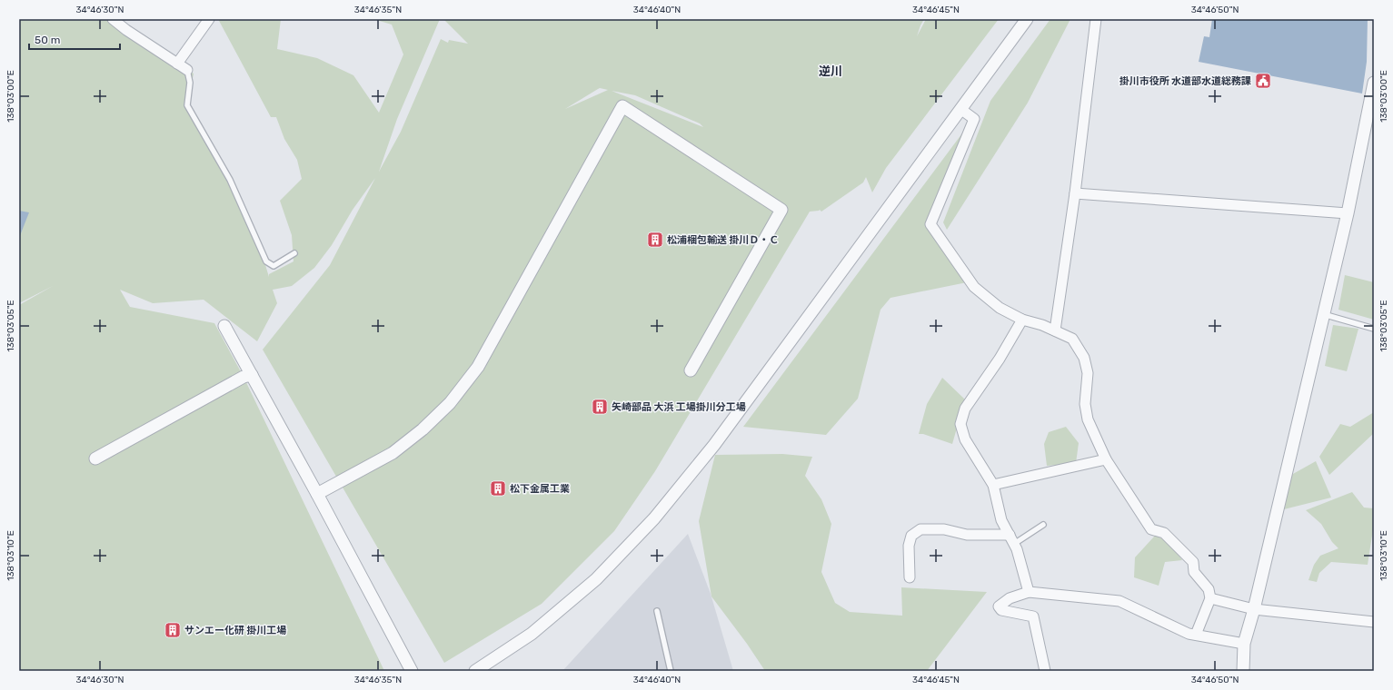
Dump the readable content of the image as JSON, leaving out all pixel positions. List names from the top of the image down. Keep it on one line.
{"districts":["逆川"],"places":{"public building":["掛川市役所 水道部水道総務課"],"building":["松浦梱包輸送 掛川Ｄ・Ｃ","矢崎部品 大浜 工場掛川分工場","松下金属工業","サンエー化研 掛川工場"]},"scale_bar":"50 m","coordinates":["34°46'30\"N","34°46'35\"N","34°46'40\"N","34°46'45\"N","34°46'50\"N","138°03'00\"E","138°03'05\"E","138°03'10\"E"]}
